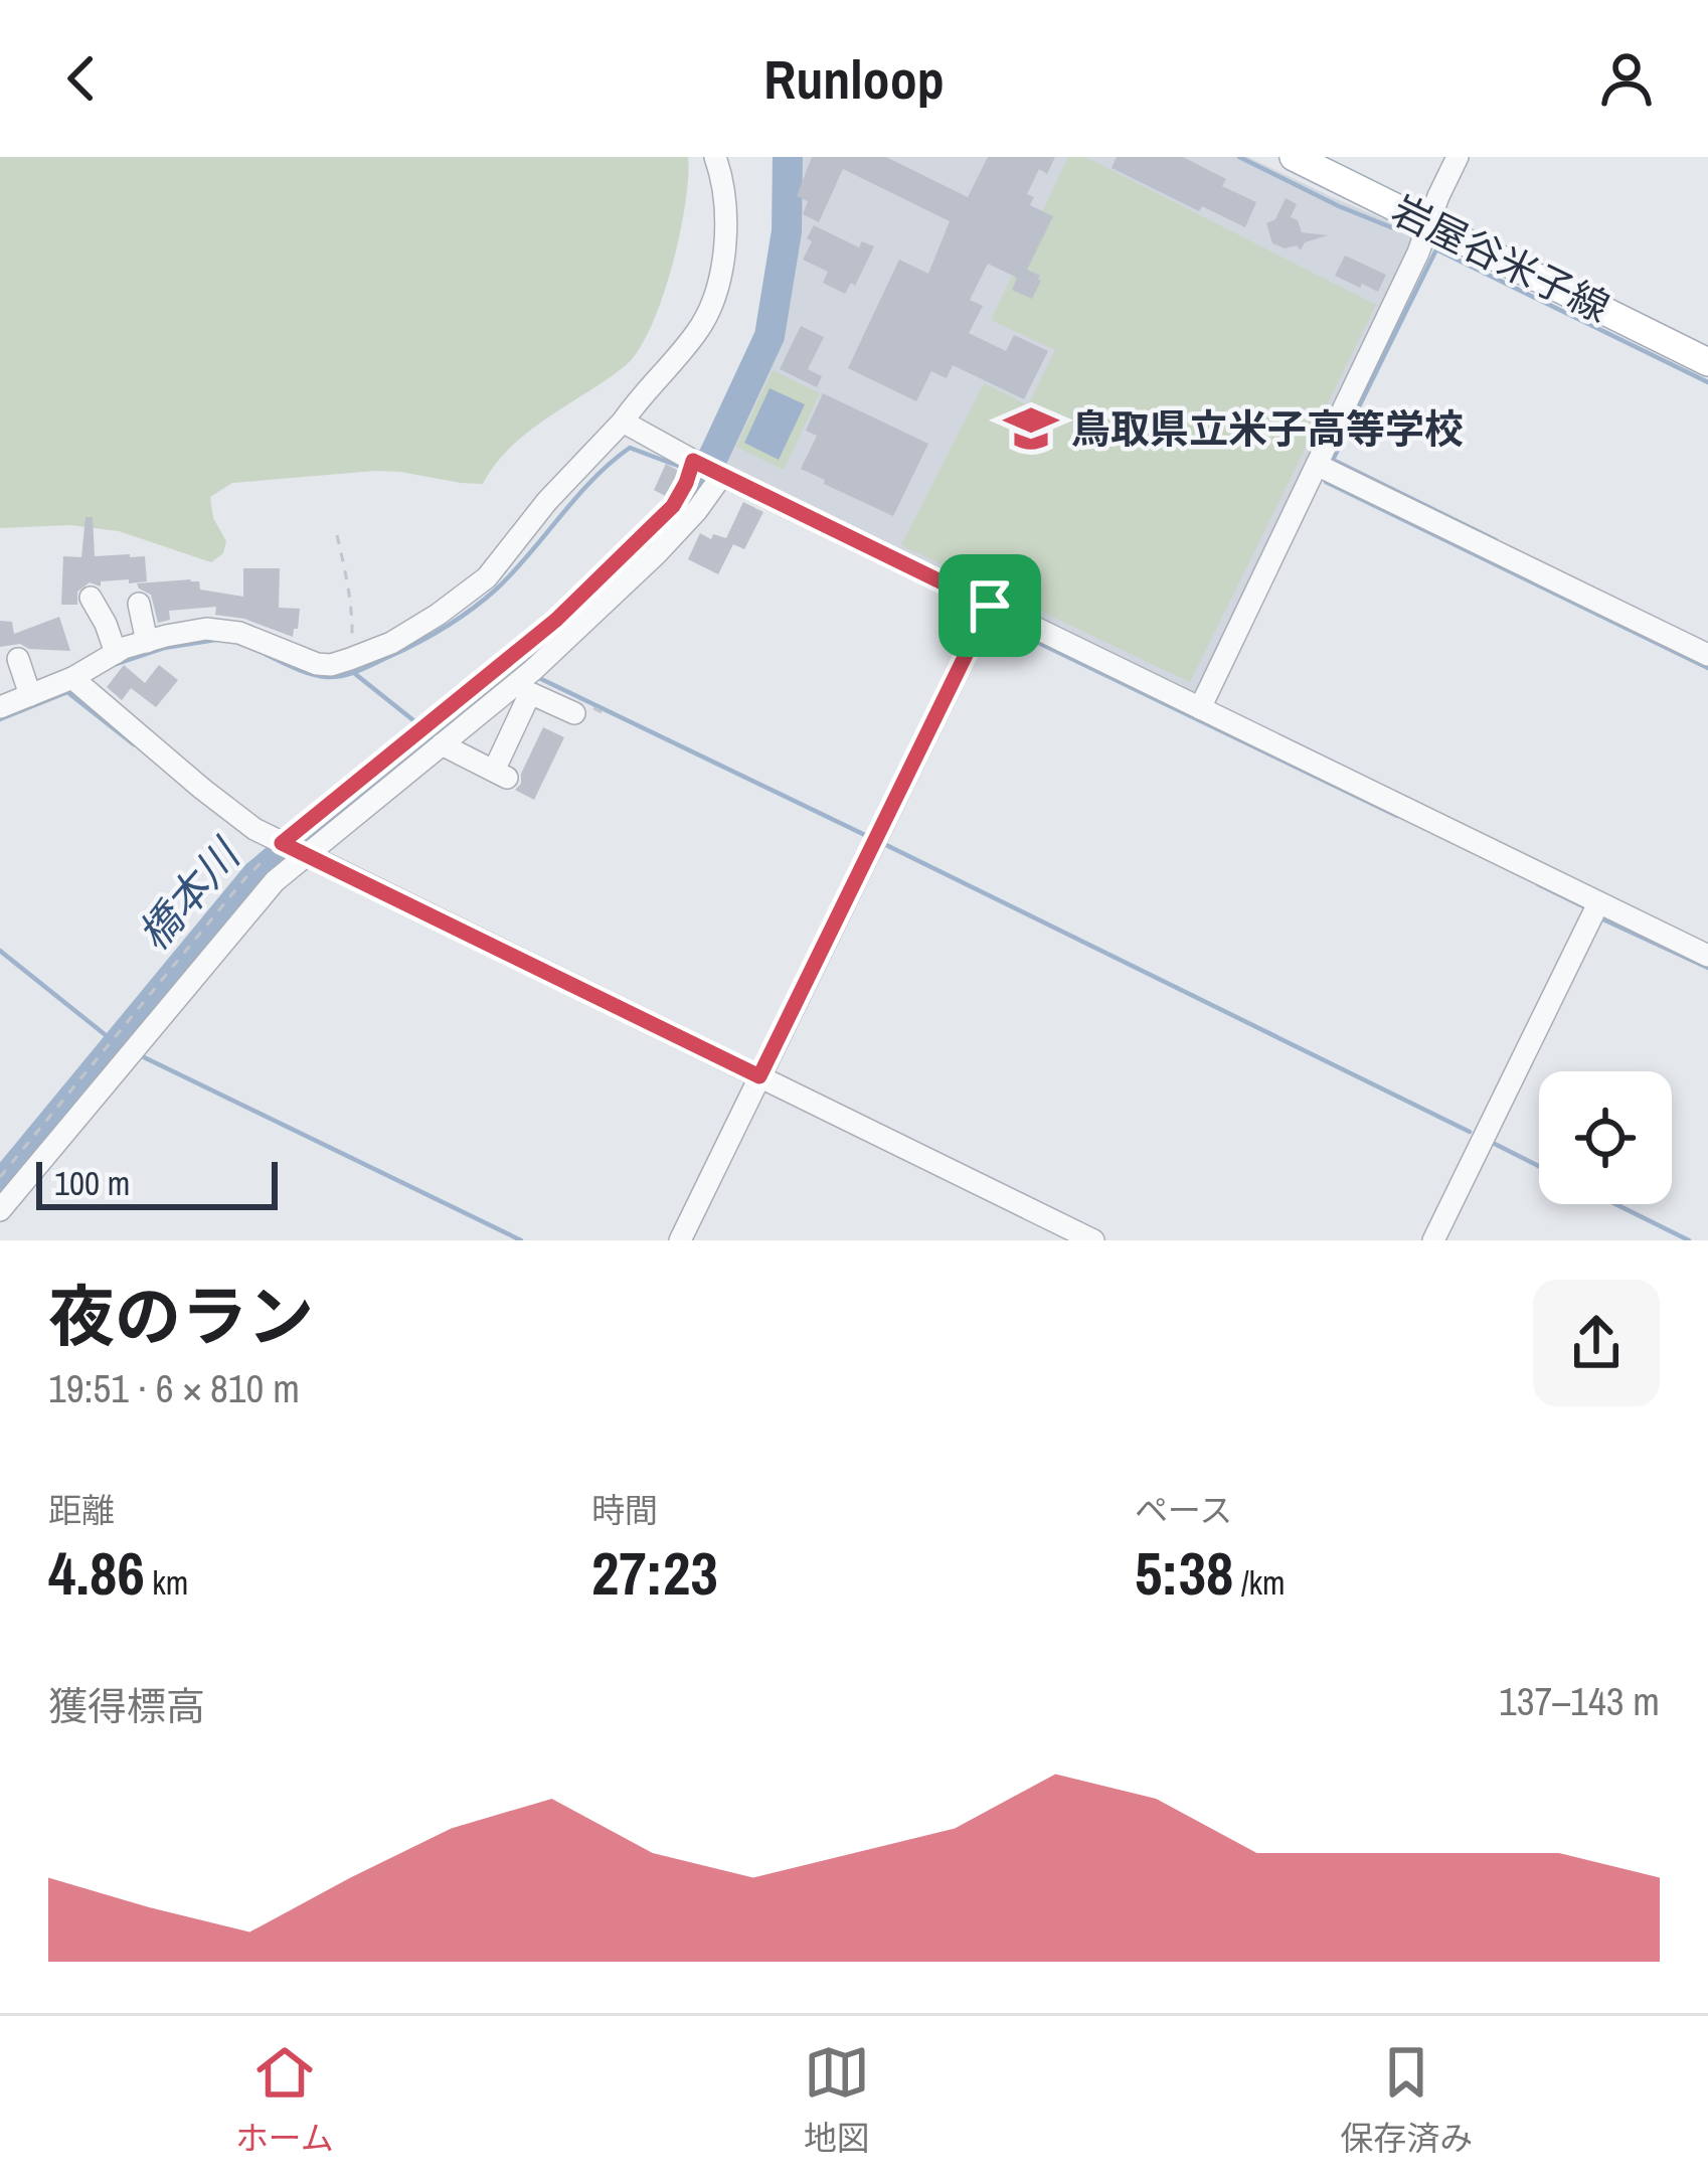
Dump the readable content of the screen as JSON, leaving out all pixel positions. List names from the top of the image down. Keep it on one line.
{"streets":{"main road":["岩屋谷米子線"]},"water":["橋本川"],"places":{"school or university":["鳥取県立米子高等学校"]},"scale_bar":"100 m","page":{"header":"Runloop","scale":"100 m","heading":["夜のラン","19:51 · 6 × 810 m"],"stats":[["距離","4.86 km"],["時間","27:23"],["ペース","5:38 /km"]],"chart":["獲得標高","137–143 m"],"tabs":["ホーム","地図","保存済み"]}}
